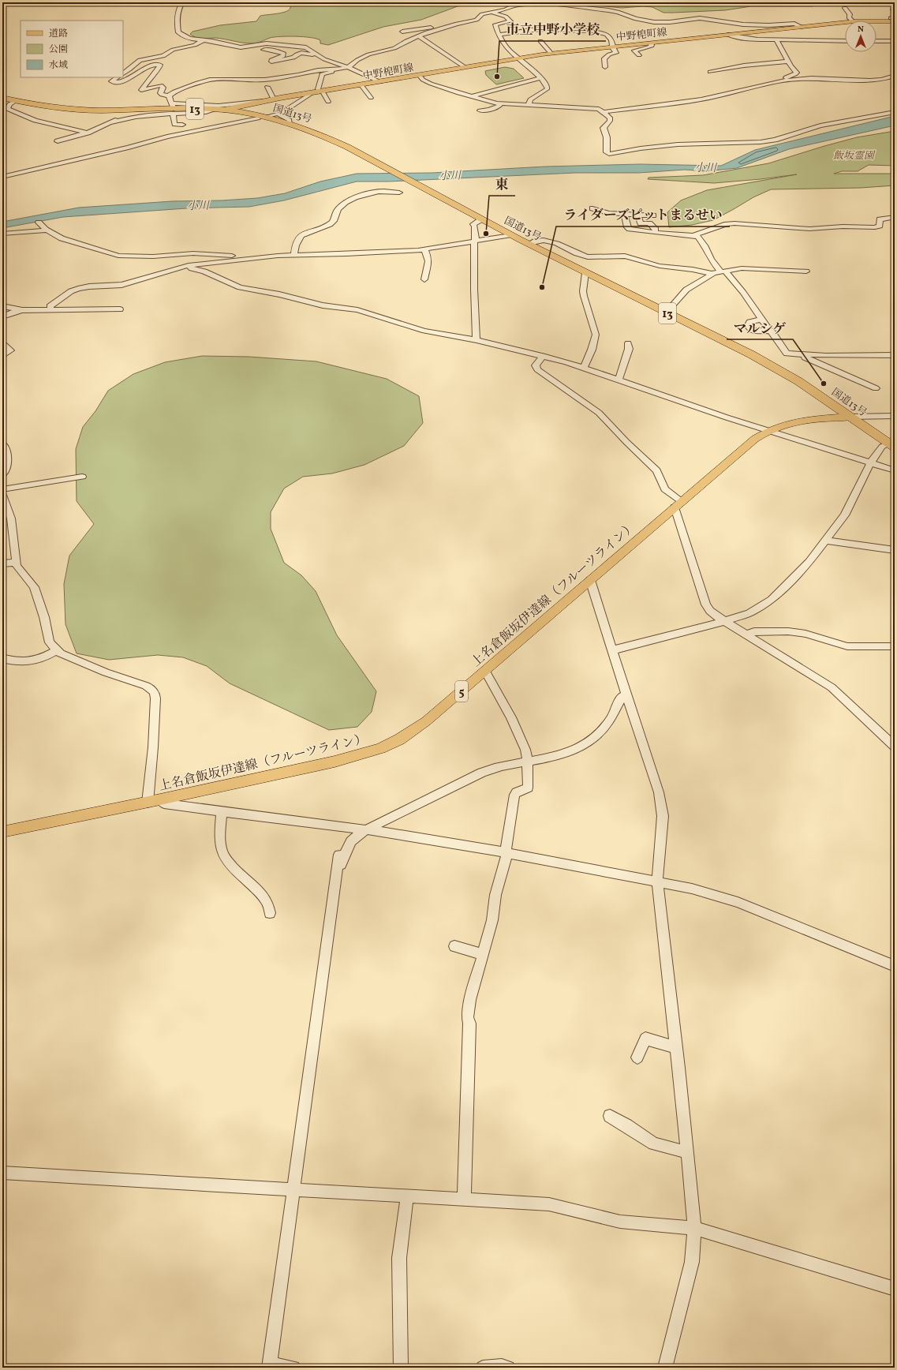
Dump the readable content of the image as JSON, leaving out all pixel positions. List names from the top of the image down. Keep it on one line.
{"streets":{"highway":["13","国道13号"],"main road":["中野梍町線","上名倉飯坂伊達線（フルーツライン）","5"]},"crossings":[["中野梍町線","国道13号"],["国道13号","上名倉飯坂伊達線（フルーツライン）"]],"water":["小川"],"parks":["飯坂霊園"],"places":["市立中野小学校","東","ライダーズピットまるせい","マルシゲ"],"legend":["道路","公園","水域"],"north":"top"}
